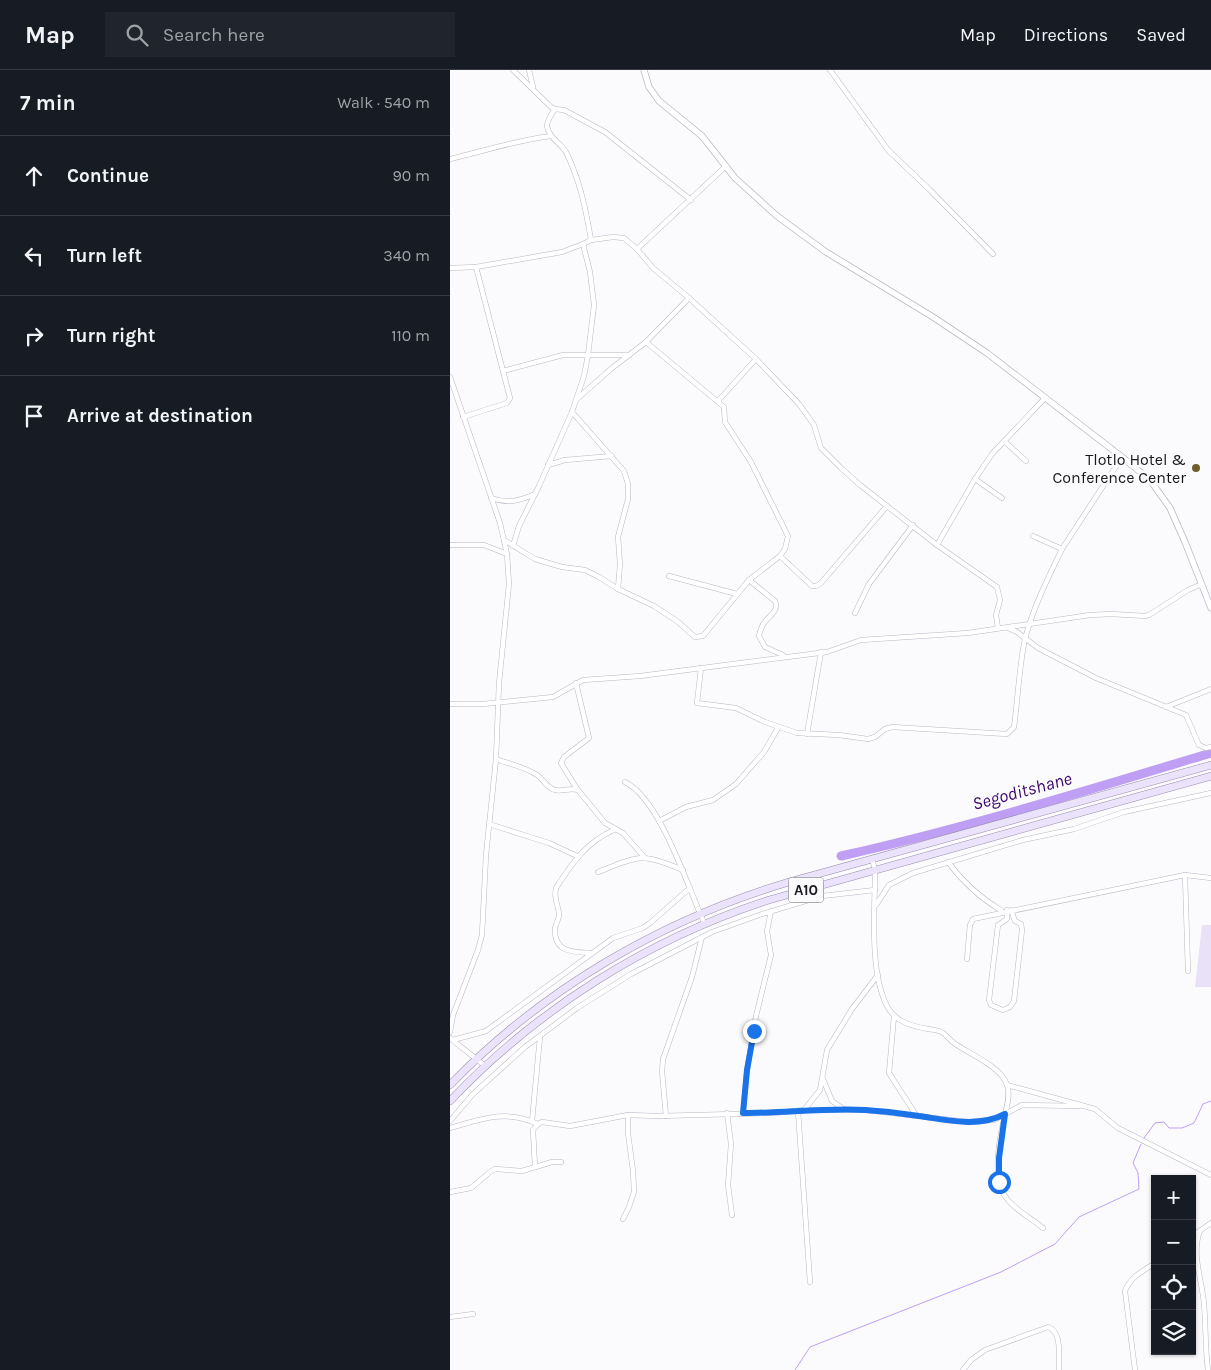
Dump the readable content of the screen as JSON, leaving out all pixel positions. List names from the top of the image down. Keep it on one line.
{"streets":{"main road":["A10"]},"water":["Segoditshane"],"places":["Tlotlo Hotel & Conference Center"],"page":{"header":"Map","search":"Search here","nav":["Map","Directions","Saved"],"heading":["7 min","Walk · 540 m"],"list":[["Continue","90 m"],["Turn left","340 m"],["Turn right","110 m"],"Arrive at destination"],"map_buttons":["+","−"]}}
